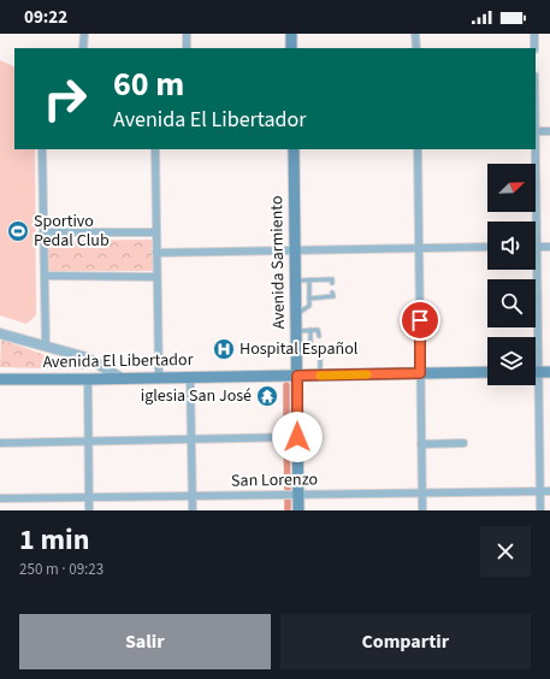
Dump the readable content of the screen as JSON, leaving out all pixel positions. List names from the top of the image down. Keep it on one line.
{"streets":{"main road":["Avenida Sarmiento","Avenida El Libertador"],"street":["San Lorenzo"]},"crossings":[["Avenida Sarmiento","Avenida El Libertador"],["Avenida Sarmiento","San Lorenzo"]],"places":{"sports":["Sportivo Pedal Club"],"hospital":["Hospital Español"],"temple":["iglesia San José"]},"north":"top right","page":{"status":"09:22","turn":["60 m","Avenida El Libertador"],"heading":["1 min","250 m · 09:23"],"buttons":["Salir","Compartir"]}}
